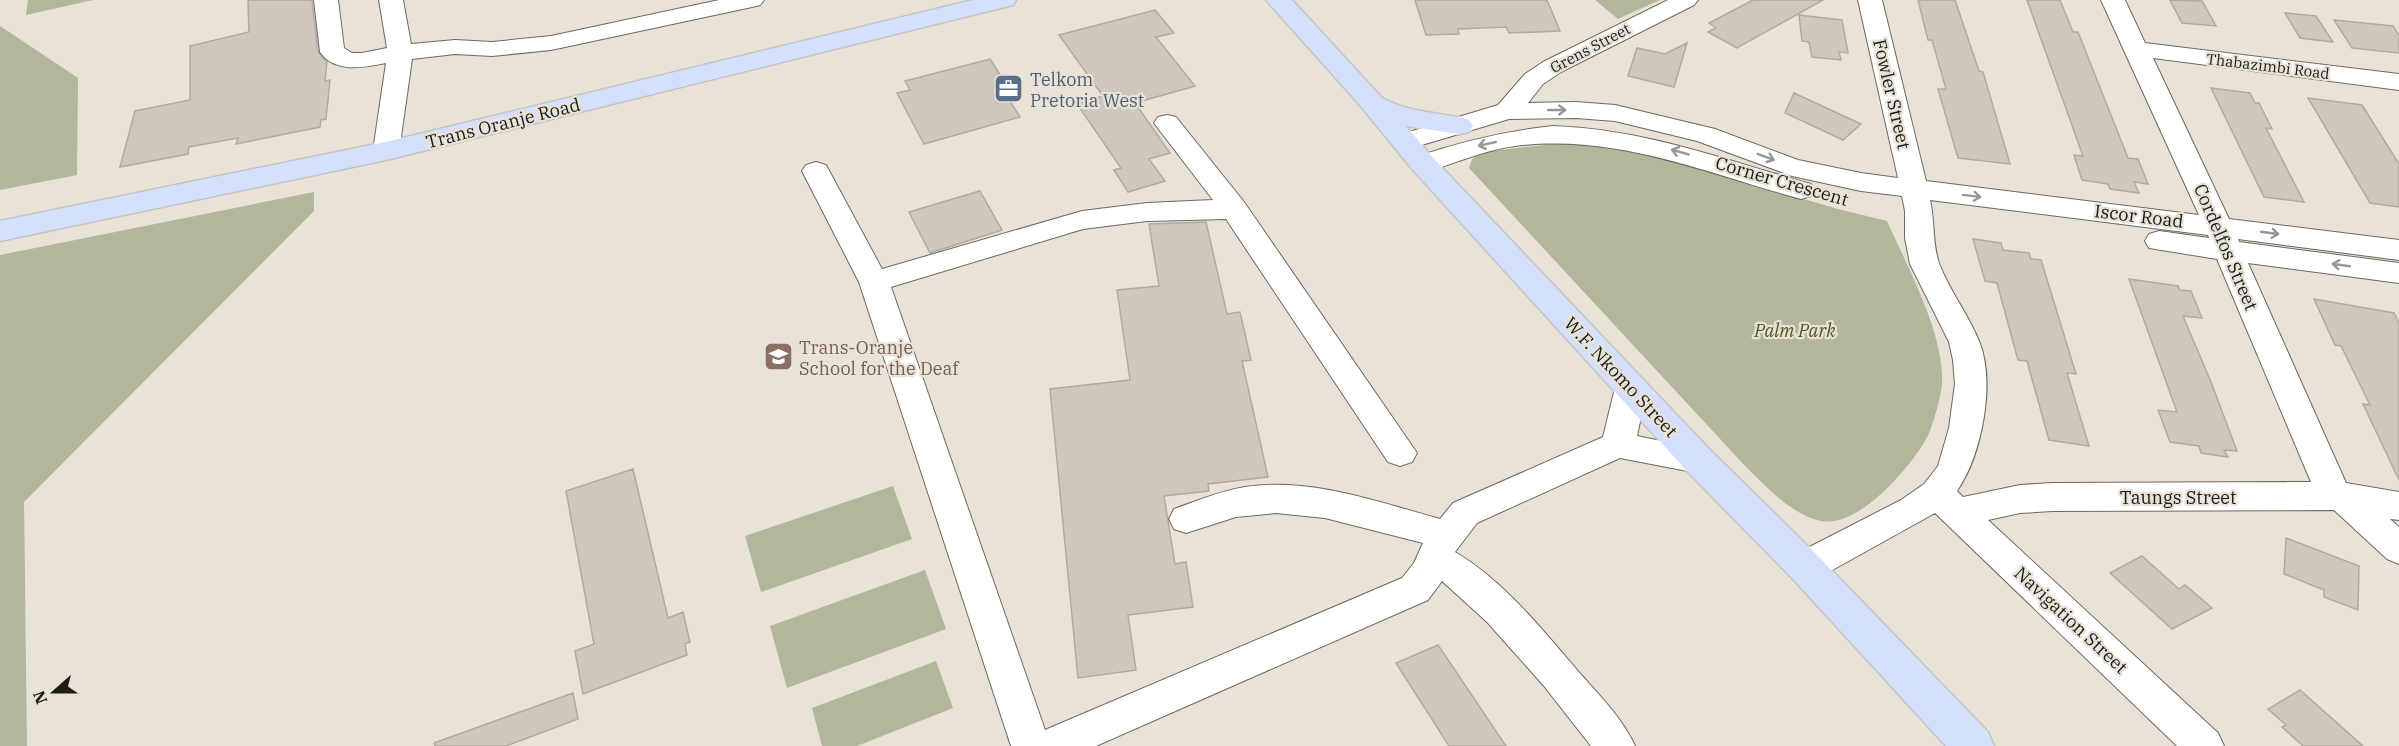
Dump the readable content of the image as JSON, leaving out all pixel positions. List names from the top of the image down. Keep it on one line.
{"streets":{"main road":["Trans Oranje Road","W.F. Nkomo Street"],"street":["Grens Street","Thabazimbi Road","Fowler Street","Corner Crescent","Iscor Road","Cordelfos Street","Taungs Street","Navigation Street"]},"crossings":[["Grens Street","Corner Crescent"],["Thabazimbi Road","Cordelfos Street"],["Fowler Street","Corner Crescent"],["Fowler Street","Iscor Road"],["Corner Crescent","Iscor Road"],["Corner Crescent","W.F. Nkomo Street"],["Iscor Road","Cordelfos Street"],["Cordelfos Street","Taungs Street"],["W.F. Nkomo Street","Taungs Street"],["Taungs Street","Navigation Street"]],"parks":["Palm Park"],"places":{"office":["Telkom Pretoria West"],"school or university":["Trans-Oranje School for the Deaf"]},"north":"left"}
